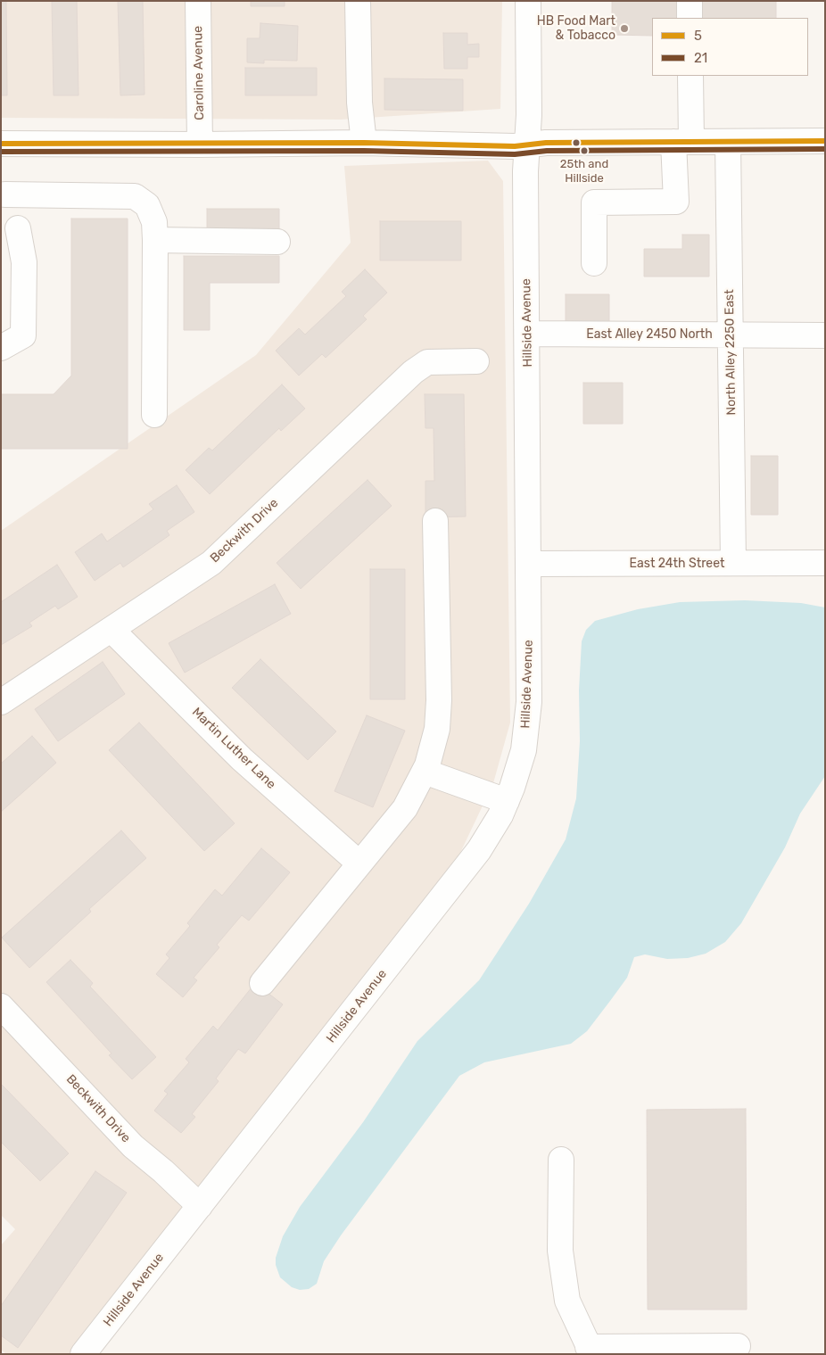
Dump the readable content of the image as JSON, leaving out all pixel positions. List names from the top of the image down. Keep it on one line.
{"streets":{"street":["Caroline Avenue","Hillside Avenue","East Alley 2450 North","North Alley 2250 East","Beckwith Drive","East 24th Street","Martin Luther Lane"]},"crossings":[["Hillside Avenue","East Alley 2450 North"],["Hillside Avenue","Beckwith Drive"],["Hillside Avenue","East 24th Street"],["East Alley 2450 North","North Alley 2250 East"],["North Alley 2250 East","East 24th Street"],["Beckwith Drive","Martin Luther Lane"]],"places":["HB Food Mart & Tobacco","25th and Hillside"],"lines":["transit line 5","transit line 21"],"legend":["5","21"]}
